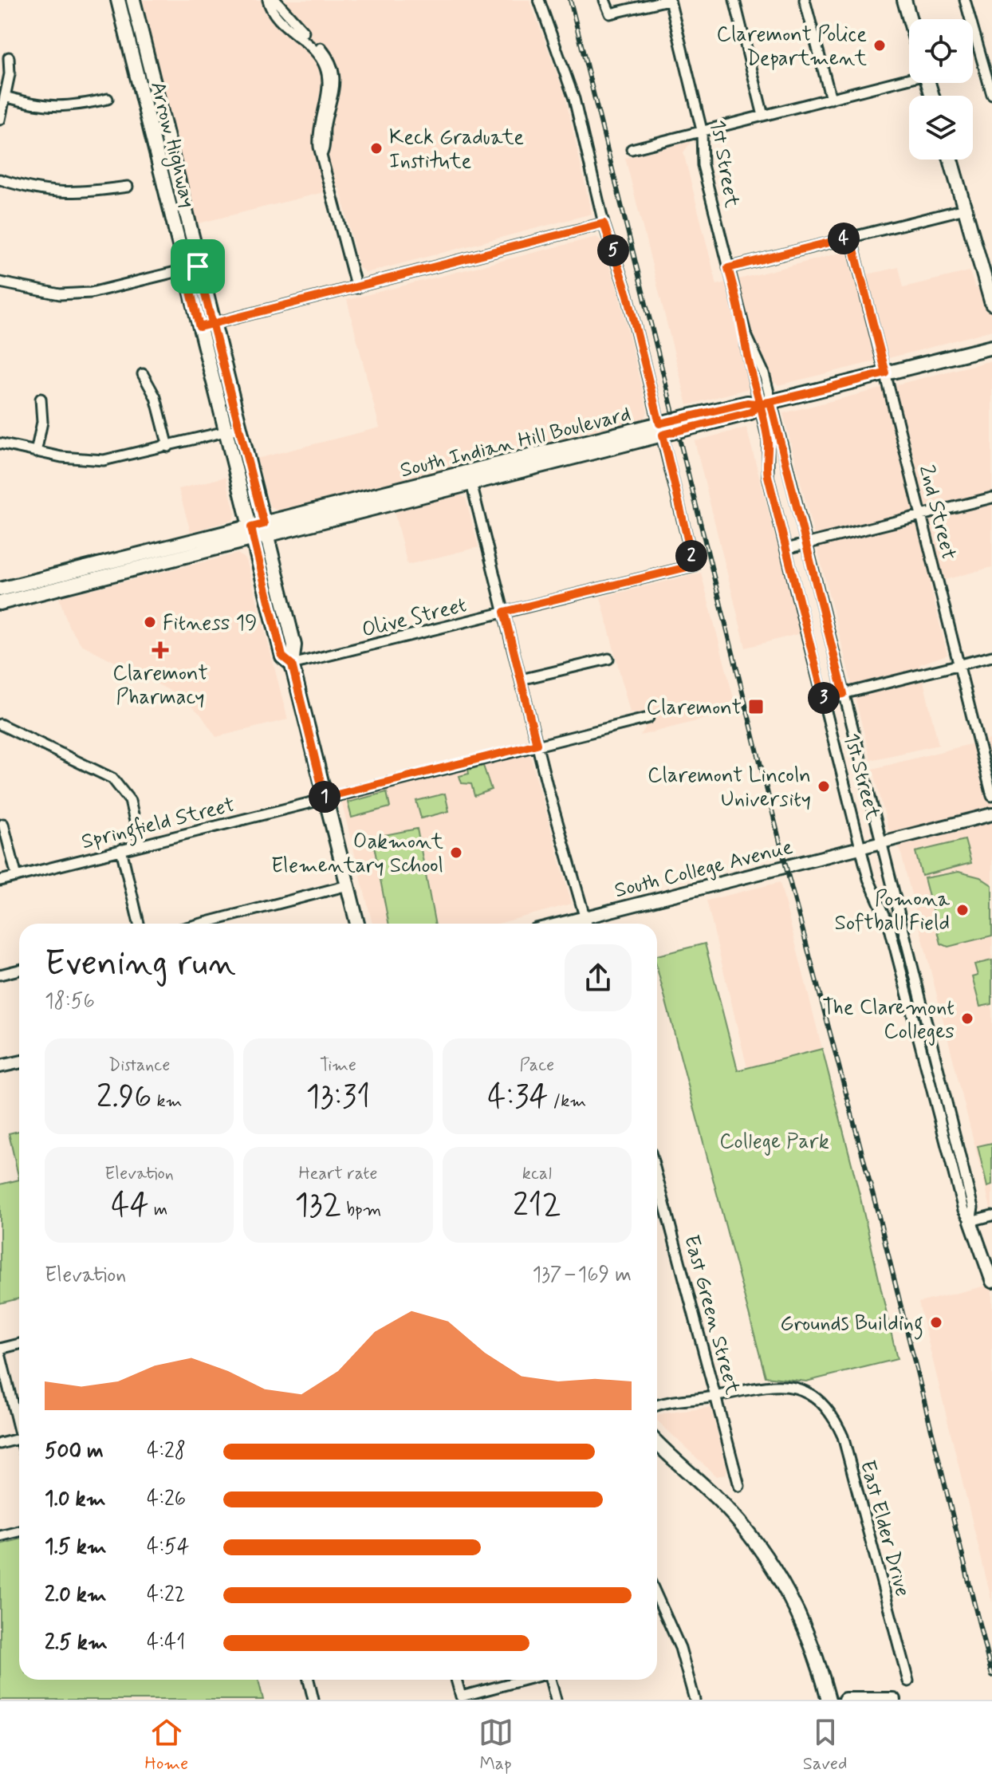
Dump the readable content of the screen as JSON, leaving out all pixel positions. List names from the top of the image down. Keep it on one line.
{"streets":{"main road":["Arrow Highway","South Indian Hill Boulevard"],"street":["1st Street","2nd Street","Olive Street","Springfield Street","South College Avenue","East Green Street","East Elder Drive"]},"crossings":[["Arrow Highway","South Indian Hill Boulevard"],["Arrow Highway","Olive Street"],["Arrow Highway","Springfield Street"],["1st Street","South Indian Hill Boulevard"],["1st Street","South College Avenue"],["South Indian Hill Boulevard","2nd Street"],["South Indian Hill Boulevard","Olive Street"],["East Green Street","East Elder Drive"]],"parks":["College Park"],"places":{"other":["Claremont Police Department","Keck Graduate Institute","Fitness 19","Claremont Lincoln University","Oakmont Elementary School","Pomona Softball Field","The Claremont Colleges","Grounds Building"],"health":["Claremont Pharmacy"],"transit":["Claremont"]},"page":{"pins":["4","5","2","3","1"],"heading":["Evening run","18:56"],"stats":[["Distance","2.96 km"],["Time","13:31"],["Pace","4:34 /km"],["Elevation","44 m"],["Heart rate","132 bpm"],["kcal","212"]],"chart":["Elevation","137–169 m"],"list":[{"name":"500 m","note":"4:28"},{"name":"1.0 km","note":"4:26"},{"name":"1.5 km","note":"4:54"},{"name":"2.0 km","note":"4:22"},{"name":"2.5 km","note":"4:41"}],"tabs":["Home","Map","Saved"]}}
